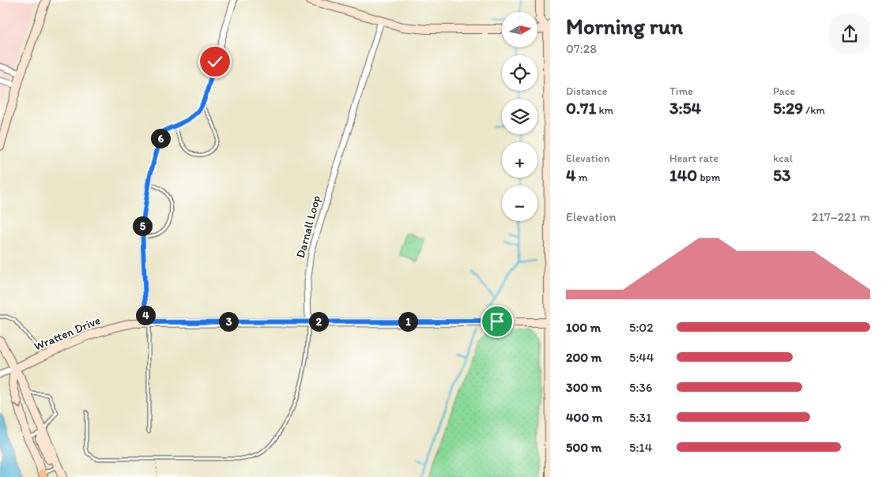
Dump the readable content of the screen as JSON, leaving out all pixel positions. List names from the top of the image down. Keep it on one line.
{"streets":{"street":["Darnall Loop","Wratten Drive"]},"crossings":[["Darnall Loop","Wratten Drive"]],"north":"right","page":{"heading":["Morning run","07:28"],"map_buttons":["+","−"],"stats":[["Distance","0.71 km"],["Time","3:54"],["Pace","5:29 /km"],["Elevation","4 m"],["Heart rate","140 bpm"],["kcal","53"]],"pins":["6","5","4","1","2","3"],"chart":["Elevation","217–221 m"],"list":[{"name":"100 m","note":"5:02"},{"name":"200 m","note":"5:44"},{"name":"300 m","note":"5:36"},{"name":"400 m","note":"5:31"},{"name":"500 m","note":"5:14"}]}}
